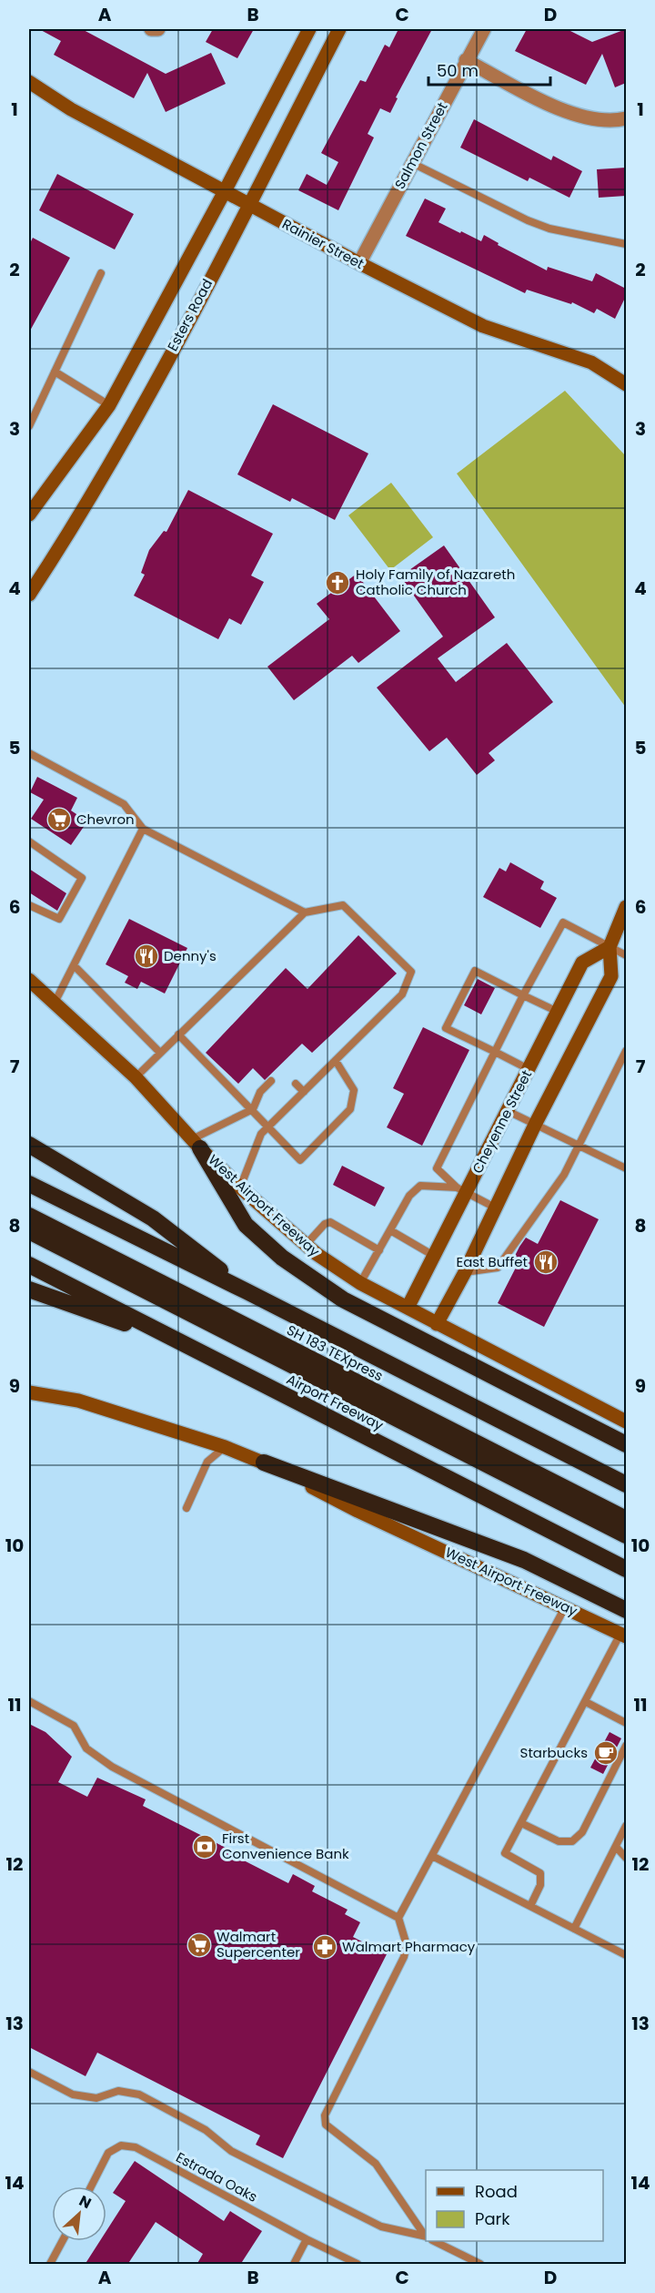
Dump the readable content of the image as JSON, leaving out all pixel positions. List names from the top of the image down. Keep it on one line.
{"streets":{"highway":["SH 183 TEXpress","Airport Freeway"],"main road":["Rainier Street","Esters Road","Cheyenne Street","West Airport Freeway"],"street":["Salmon Street"],"lane":["Estrada Oaks"]},"crossings":[["Salmon Street","Rainier Street"],["Rainier Street","Esters Road"],["Cheyenne Street","West Airport Freeway"]],"places":{"church":["Holy Family of Nazareth Catholic Church"],"supermarket":["Chevron","Walmart Supercenter"],"restaurant":["Denny's","East Buffet"],"cafe":["Starbucks"],"bank":["First Convenience Bank"],"pharmacy":["Walmart Pharmacy"]},"legend":["Road","Park"],"scale_bar":"50 m","north":"top right","grid":{"columns":["A","B","C","D"],"rows":["1","2","3","4","5","6","7","8","9","10","11","12","13","14"]}}
